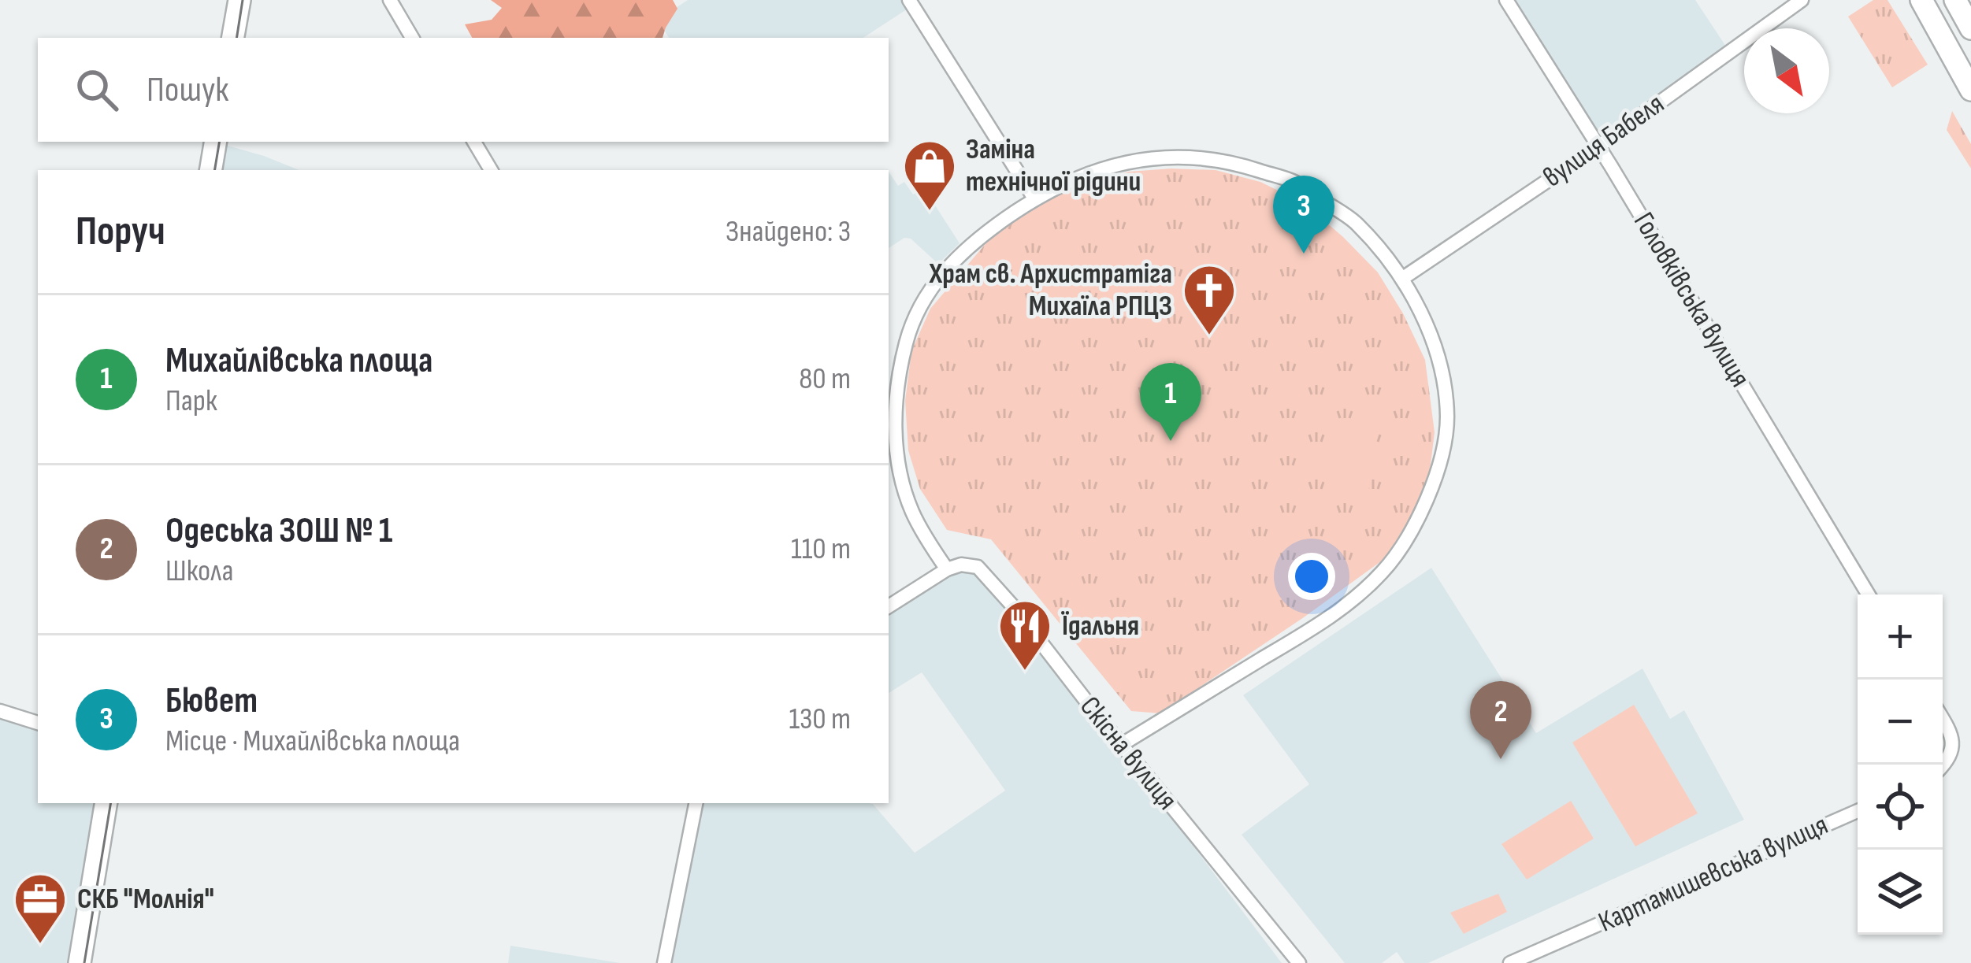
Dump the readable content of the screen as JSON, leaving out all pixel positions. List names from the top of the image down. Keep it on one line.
{"streets":{"street":["вулиця Бабеля","Головківська вулиця","Cкісна вулиця","Картамишевська вулиця"]},"crossings":[["вулиця Бабеля","Головківська вулиця"]],"places":{"shop":["Заміна технічної рідини"],"church":["Храм св. Архистратіга Михаїла РПЦЗ"],"restaurant":["Їдальня"],"office":["СКБ \"Молнія\""]},"north":"bottom right","page":{"search":"Пошук","heading":["Поруч","Знайдено: 3"],"pins":["3","1","2"],"list":[{"mark":"1","name":"Михайлівська площа","note":"Парк","value":"80 m"},{"mark":"2","name":"Одеська ЗОШ № 1","note":"Школа","value":"110 m"},{"mark":"3","name":"Бювет","note":"Місце · Михайлівська площа","value":"130 m"}],"map_buttons":["+","−"]}}
